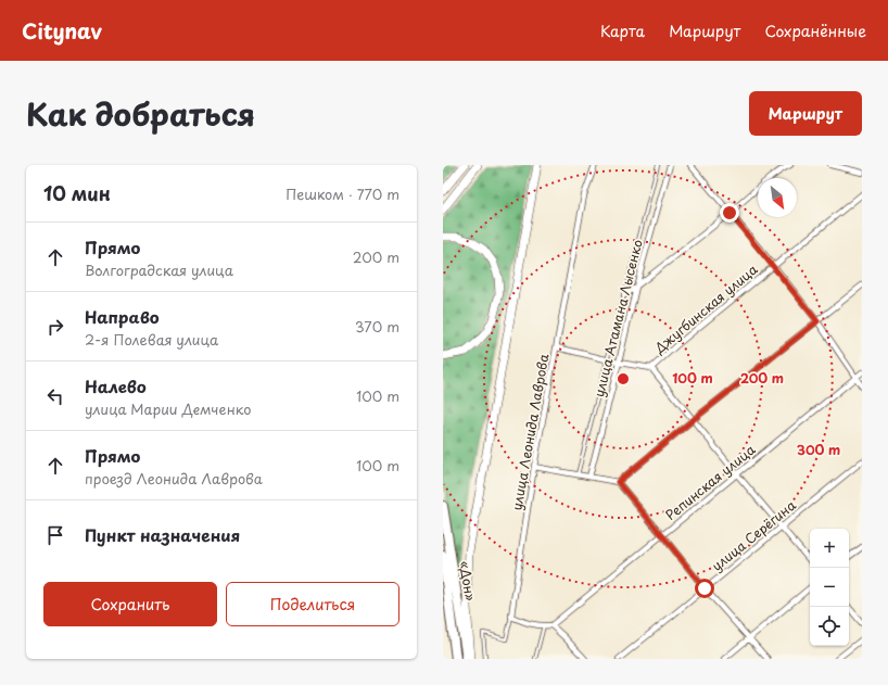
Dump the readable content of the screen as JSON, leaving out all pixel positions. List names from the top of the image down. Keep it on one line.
{"streets":{"highway":["«Дон»"],"street":["Джугбинская улица","улица Атамана Лысенко","улица Леонида Лаврова","Репинская улица","улица Серёгина"]},"north":"bottom right","page":{"header":"Citynav","nav":["Карта","Маршрут","Сохранённые"],"title":"Как добраться","buttons":["Маршрут",["Сохранить","Поделиться"]],"heading":["10 мин","Пешком · 770 m"],"list":[["Прямо","Волгоградская улица","200 m"],["Направо","2-я Полевая улица","370 m"],["Налево","улица Марии Демченко","100 m"],["Прямо","проезд Леонида Лаврова","100 m"],"Пункт назначения"],"map_buttons":["+","−"]},"rings":["100 m","200 m","300 m"]}
